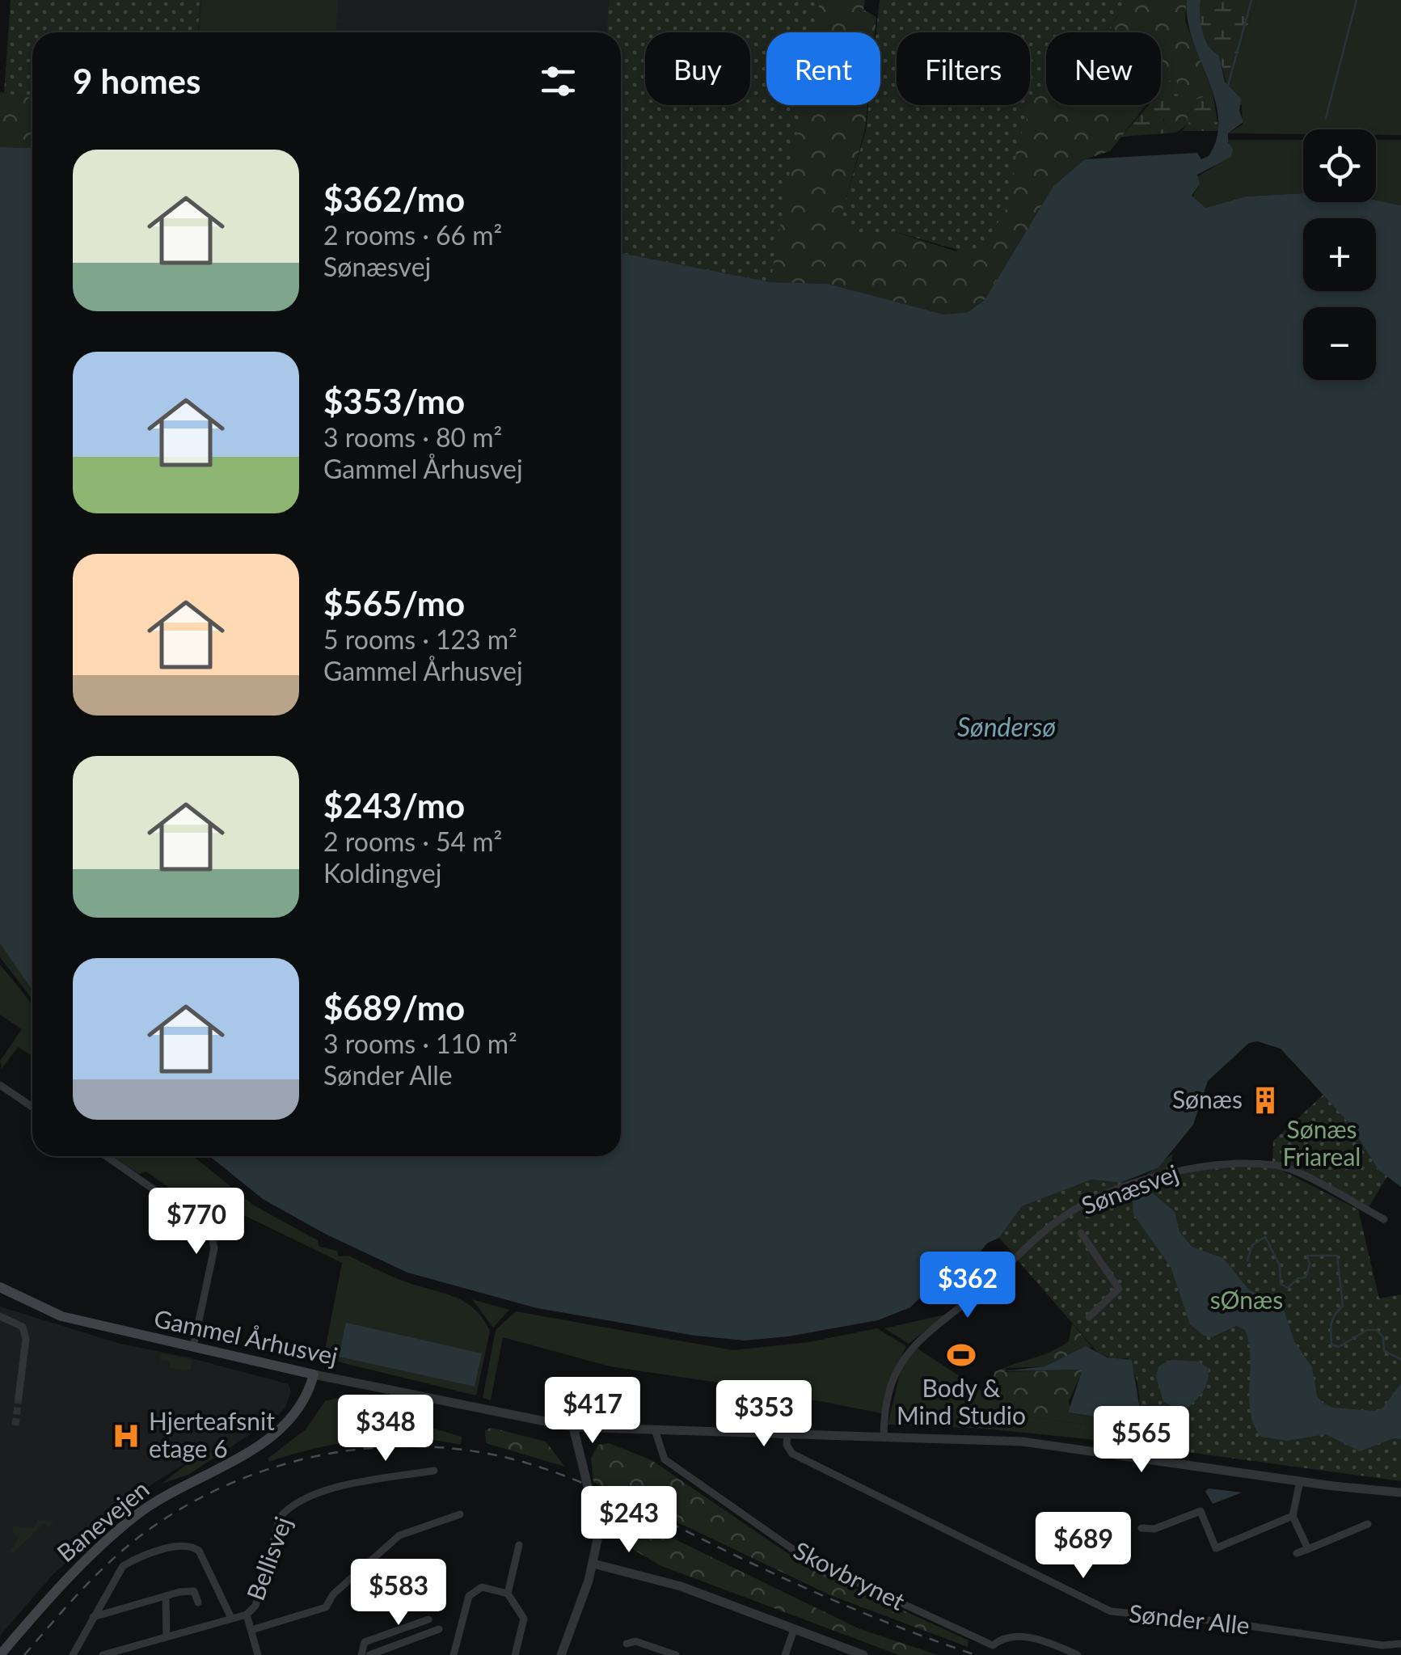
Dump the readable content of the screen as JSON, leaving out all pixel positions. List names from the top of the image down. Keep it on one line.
{"streets":{"main road":["Gammel Århusvej","Banevejen"],"street":["Sønæsvej","Bellisvej","Skovbrynet","Sønder Alle"]},"crossings":[["Sønæsvej","Gammel Århusvej"],["Gammel Århusvej","Banevejen"],["Gammel Århusvej","Skovbrynet"],["Gammel Århusvej","Sønder Alle"]],"water":["Søndersø"],"parks":["Sønæs Friareal","sØnæs"],"places":{"building":["Sønæs"],"sports":["Body & Mind Studio"],"hospital":["Hjerteafsnit etage 6"]},"page":{"chip":["Buy","Rent","Filters","New"],"heading":"9 homes","map_buttons":["+","−"],"list":[{"name":"$362/mo","note":"2 rooms · 66 m² · Sønæsvej"},{"name":"$353/mo","note":"3 rooms · 80 m² · Gammel Århusvej"},{"name":"$565/mo","note":"5 rooms · 123 m² · Gammel Århusvej"},{"name":"$243/mo","note":"2 rooms · 54 m² · Koldingvej"},{"name":"$689/mo","note":"3 rooms · 110 m² · Sønder Alle"}],"price":["$770","$362","$417","$353","$348","$565","$243","$689","$583"]}}
